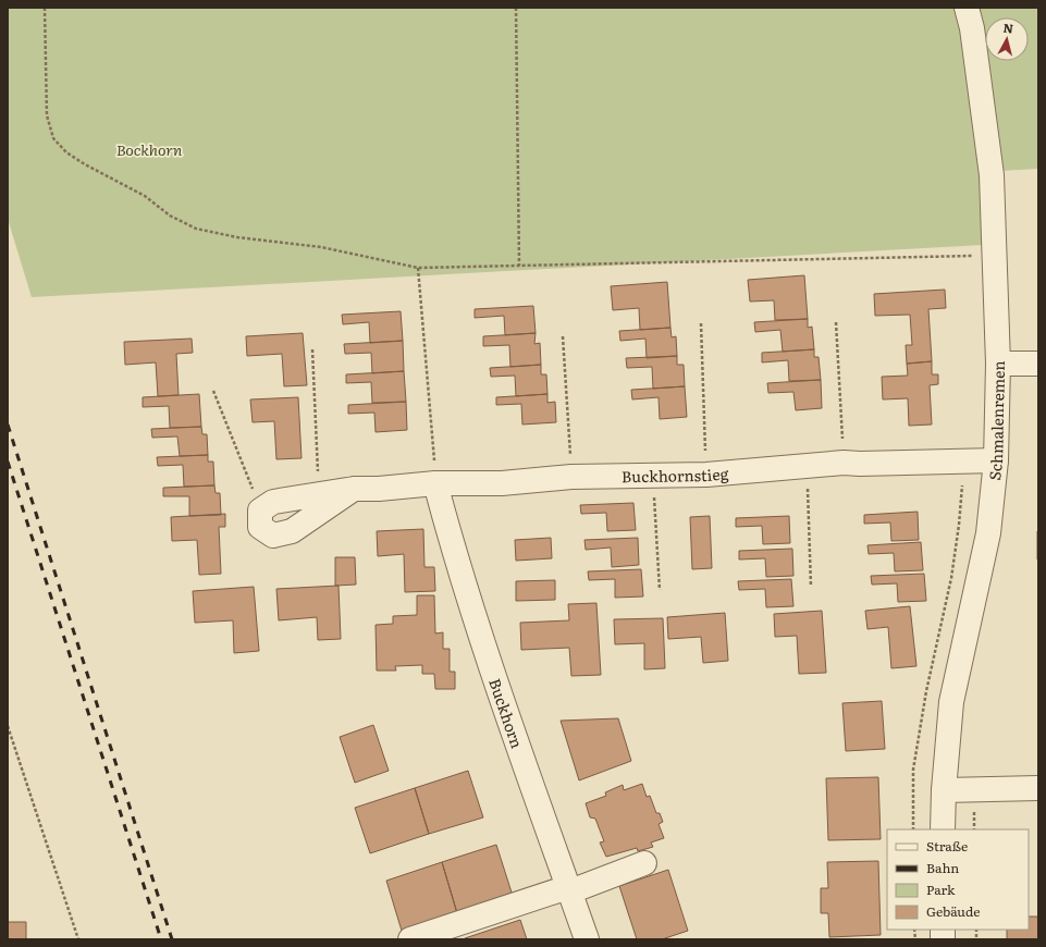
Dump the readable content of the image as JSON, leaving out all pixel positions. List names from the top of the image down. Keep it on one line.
{"streets":{"street":["Schmalenremen","Buckhornstieg","Buckhorn"]},"crossings":[["Schmalenremen","Buckhornstieg"],["Buckhornstieg","Buckhorn"]],"parks":["Bockhorn"],"legend":["Straße","Bahn","Park","Gebäude"],"north":"top"}
